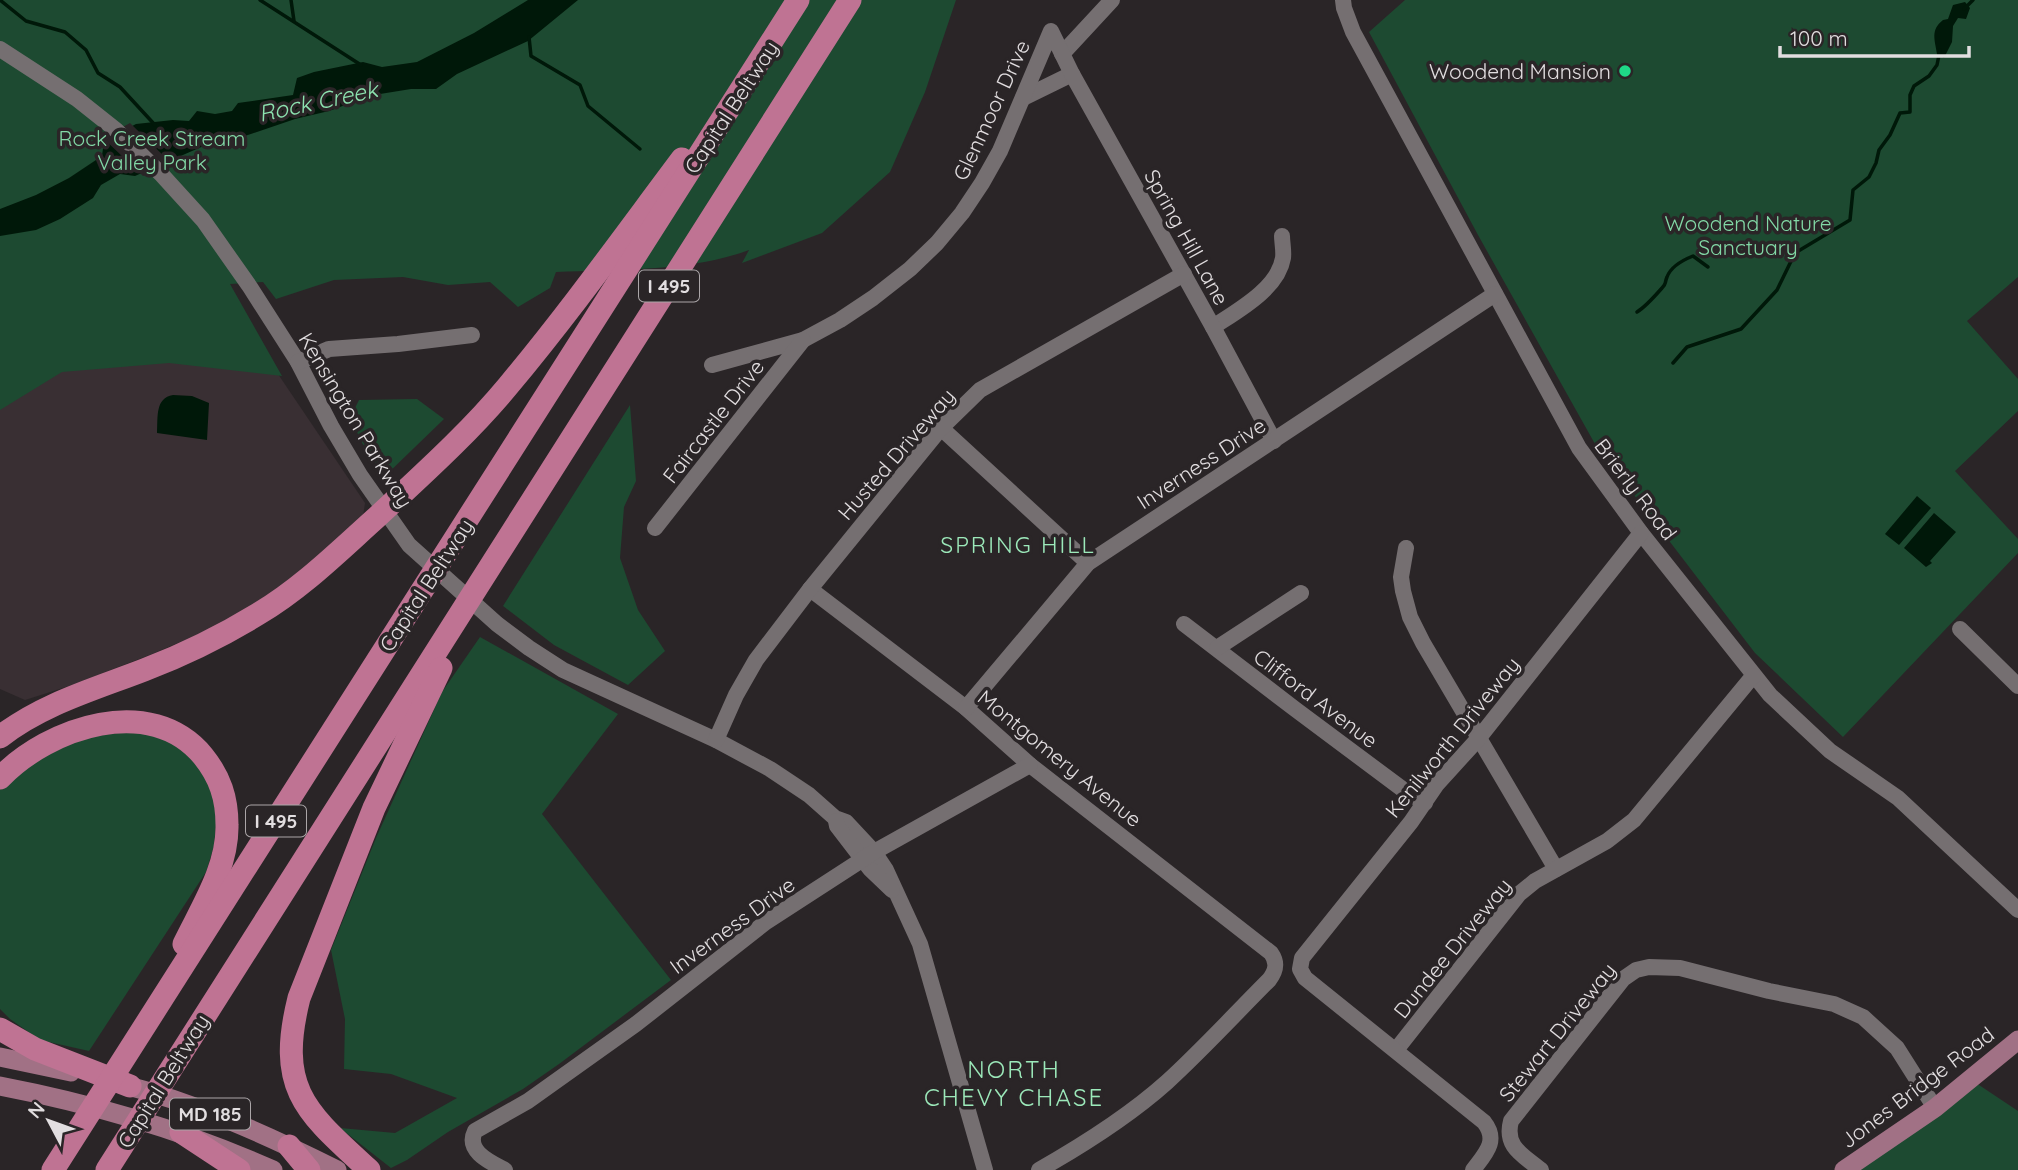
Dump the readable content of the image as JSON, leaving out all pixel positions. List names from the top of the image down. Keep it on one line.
{"streets":{"highway":["Capital Beltway","I 495"],"main road":["Jones Bridge Road","MD 185"],"street":["Glenmoor Drive","Spring Hill Lane","Kensington Parkway","Faircastle Drive","Husted Driveway","Inverness Drive","Brierly Road","Clifford Avenue","Kenilworth Driveway","Montgomery Avenue","Dundee Driveway","Stewart Driveway"]},"crossings":[["Glenmoor Drive","Spring Hill Lane"],["Glenmoor Drive","Faircastle Drive"],["Spring Hill Lane","Husted Driveway"],["Spring Hill Lane","Inverness Drive"],["Kensington Parkway","Husted Driveway"],["Kensington Parkway","Inverness Drive"],["Husted Driveway","Montgomery Avenue"],["Inverness Drive","Brierly Road"],["Inverness Drive","Montgomery Avenue"],["Brierly Road","Kenilworth Driveway"],["Brierly Road","Dundee Driveway"],["Clifford Avenue","Kenilworth Driveway"],["Kenilworth Driveway","Dundee Driveway"],["Stewart Driveway","Jones Bridge Road"]],"districts":["SPRING HILL","NORTH CHEVY CHASE"],"water":["Rock Creek"],"parks":["Rock Creek Stream Valley Park","Woodend Nature Sanctuary"],"places":["Woodend Mansion"],"scale_bar":"100 m","north":"top left"}
